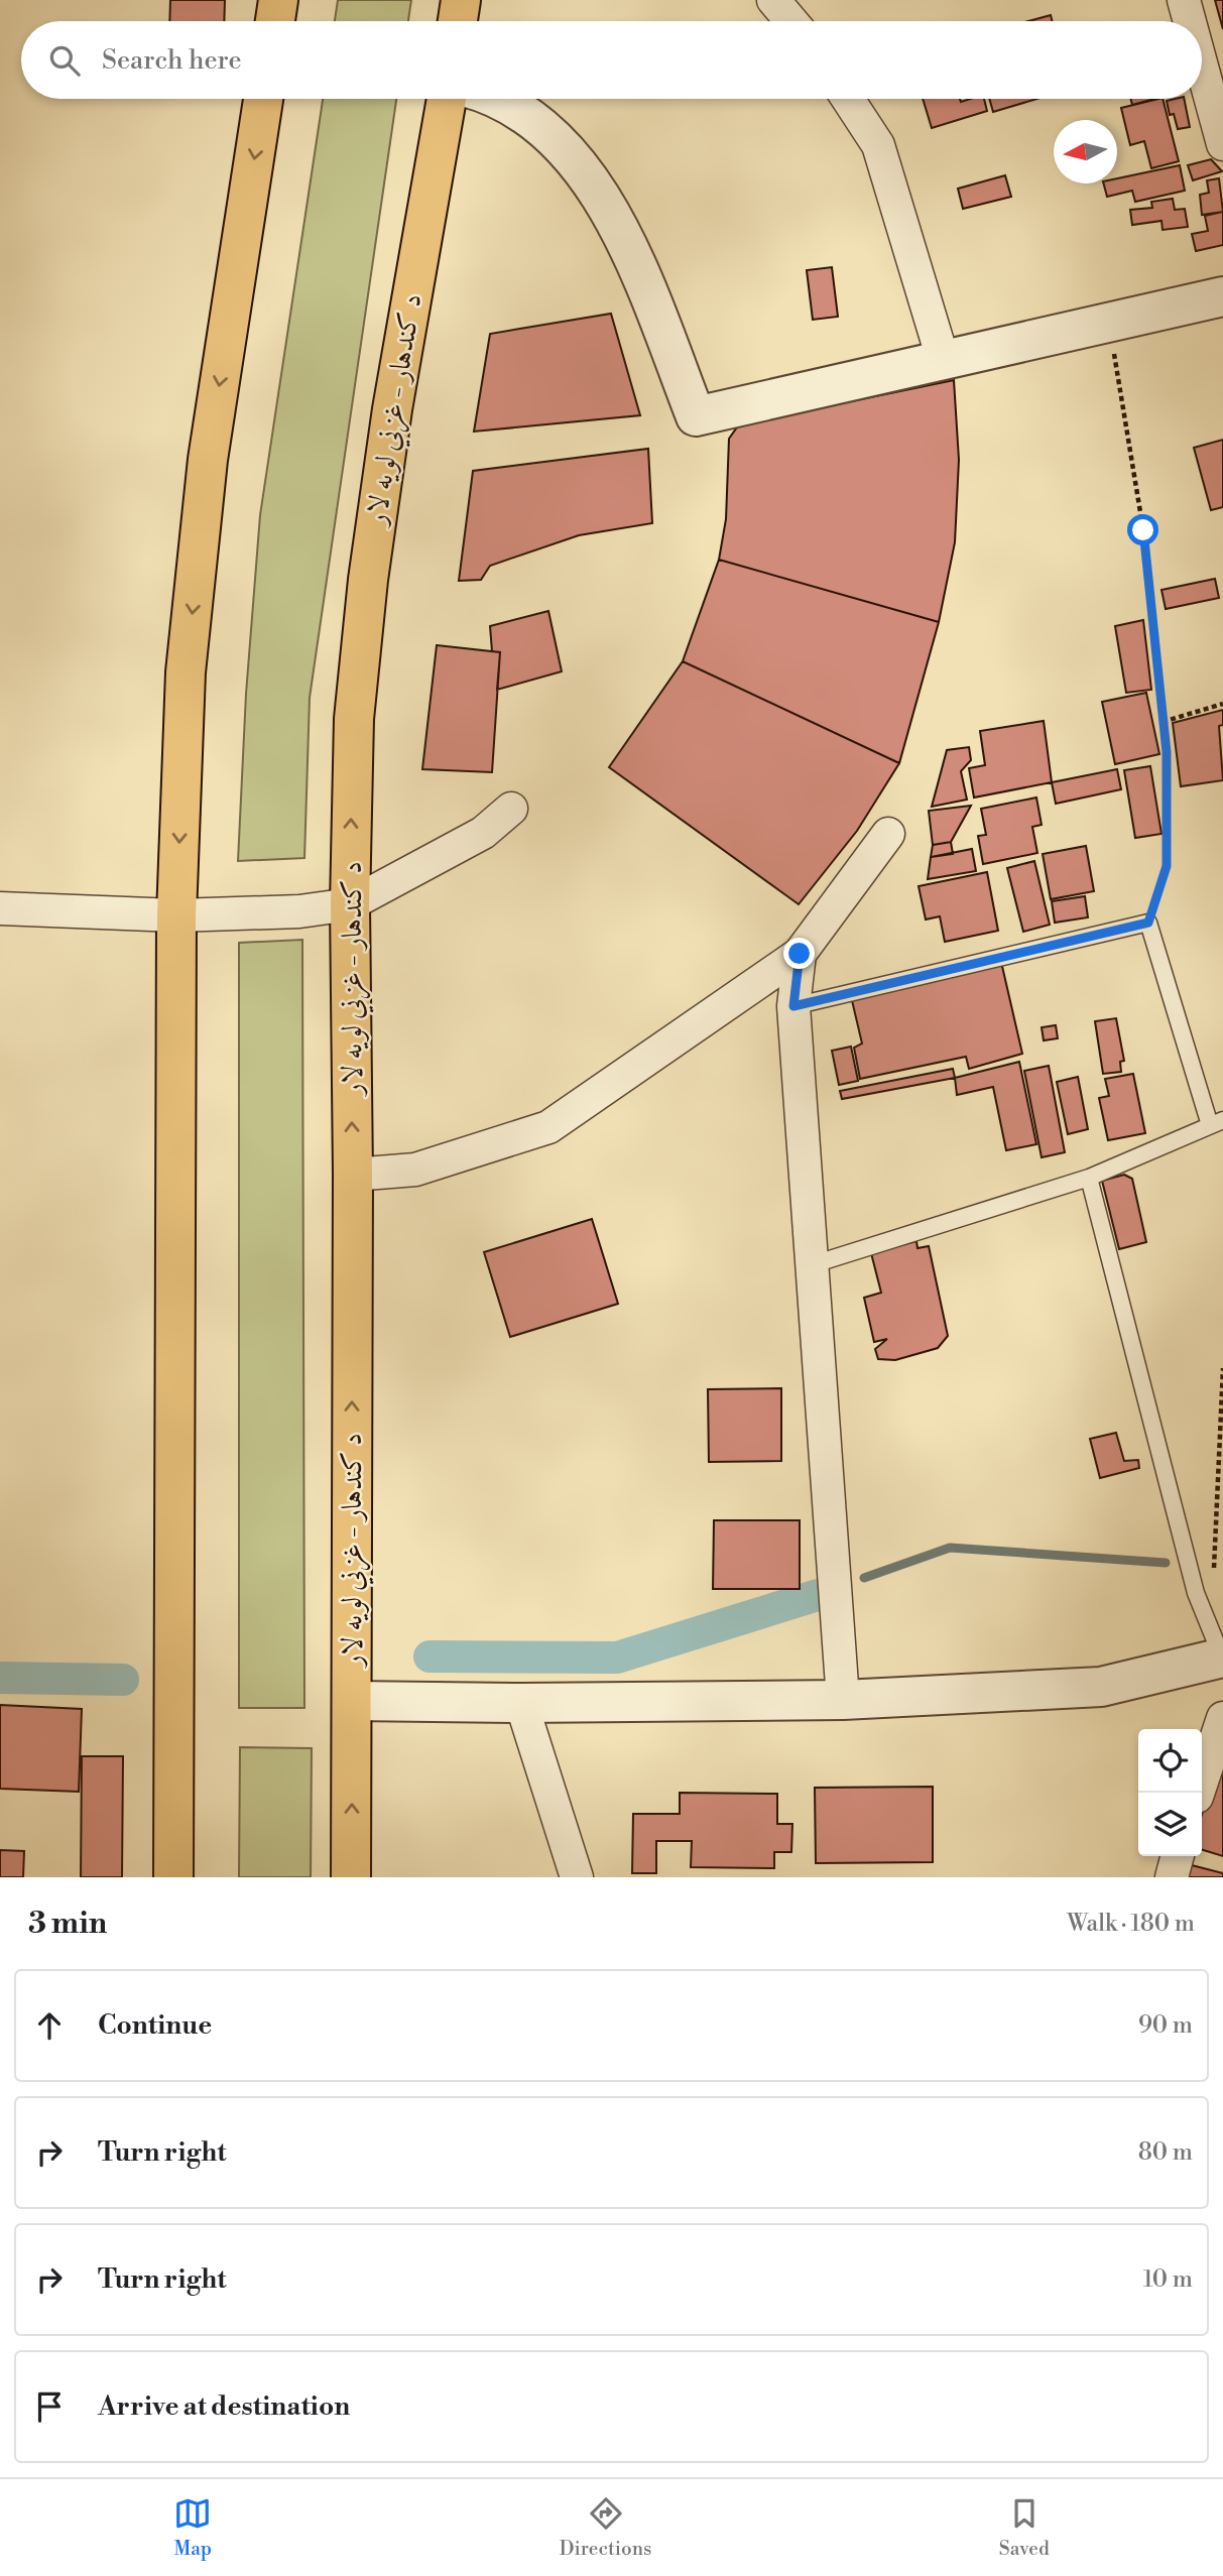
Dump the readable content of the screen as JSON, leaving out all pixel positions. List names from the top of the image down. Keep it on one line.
{"streets":{"highway":["د کندهار - غزني لويه لار"]},"north":"left","page":{"search":"Search here","heading":["3 min","Walk · 180 m"],"list":[["Continue","90 m"],["Turn right","80 m"],["Turn right","10 m"],"Arrive at destination"],"nav":["Map","Directions","Saved"]}}
